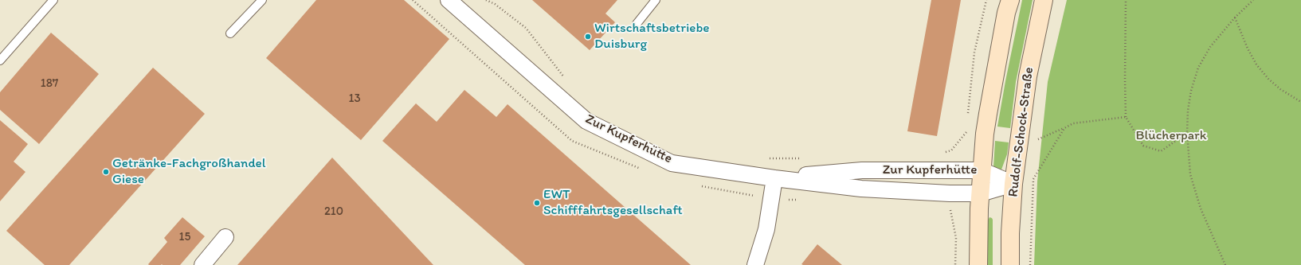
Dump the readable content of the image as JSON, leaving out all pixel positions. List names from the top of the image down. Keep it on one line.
{"streets":{"main road":["Rudolf-Schock-Straße"],"street":["Zur Kupferhütte"]},"crossings":[["Rudolf-Schock-Straße","Zur Kupferhütte"]],"parks":["Blücherpark"],"places":["Wirtschaftsbetriebe Duisburg","Getränke-Fachgroßhandel Giese","EWT Schifffahrtsgesellschaft"],"house_numbers":["187","13","210","15"]}
